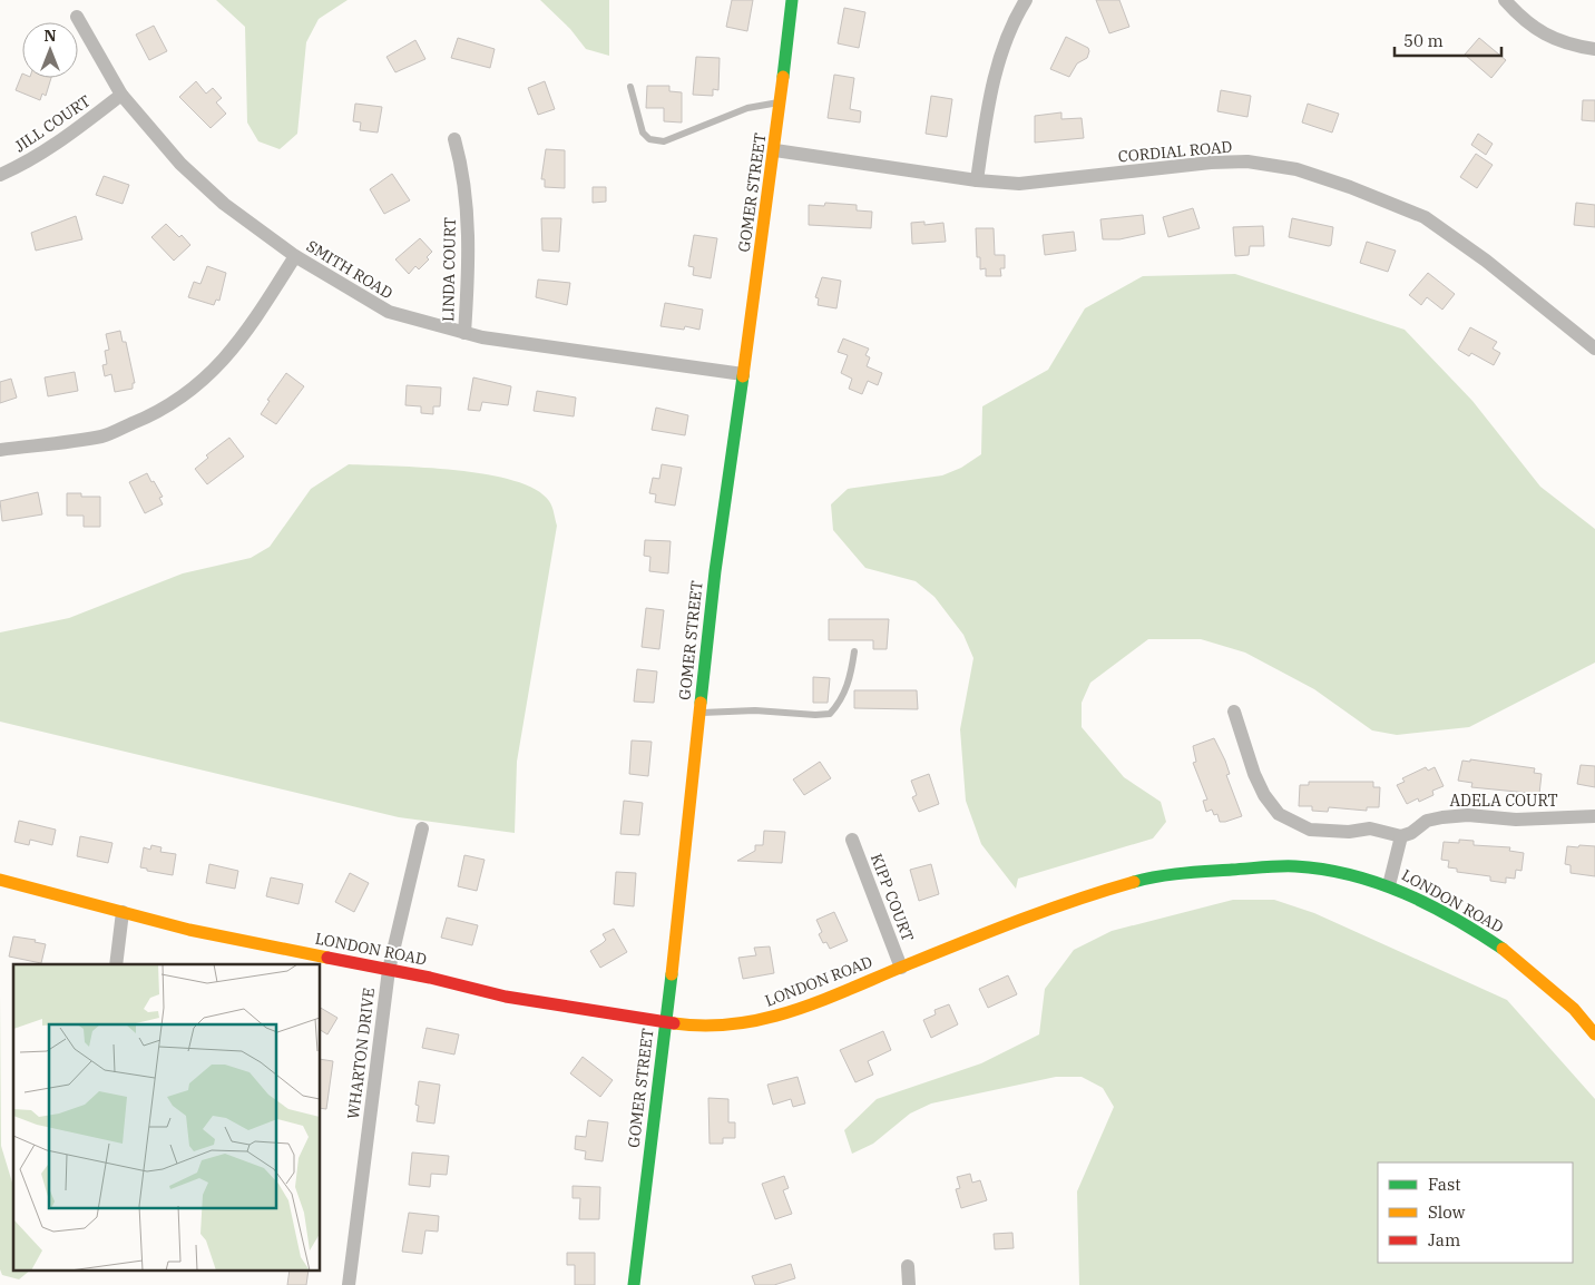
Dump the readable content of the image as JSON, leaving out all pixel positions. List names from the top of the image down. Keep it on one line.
{"streets":{"street":["JILL COURT","CORDIAL ROAD","GOMER STREET","SMITH ROAD","LINDA COURT","ADELA COURT","KIPP COURT","LONDON ROAD","WHARTON DRIVE"]},"crossings":[["JILL COURT","SMITH ROAD"],["CORDIAL ROAD","GOMER STREET"],["GOMER STREET","SMITH ROAD"],["GOMER STREET","LONDON ROAD"],["SMITH ROAD","LINDA COURT"],["KIPP COURT","LONDON ROAD"],["LONDON ROAD","WHARTON DRIVE"]],"legend":["Fast","Slow","Jam"],"scale_bar":"50 m","north":"top"}
